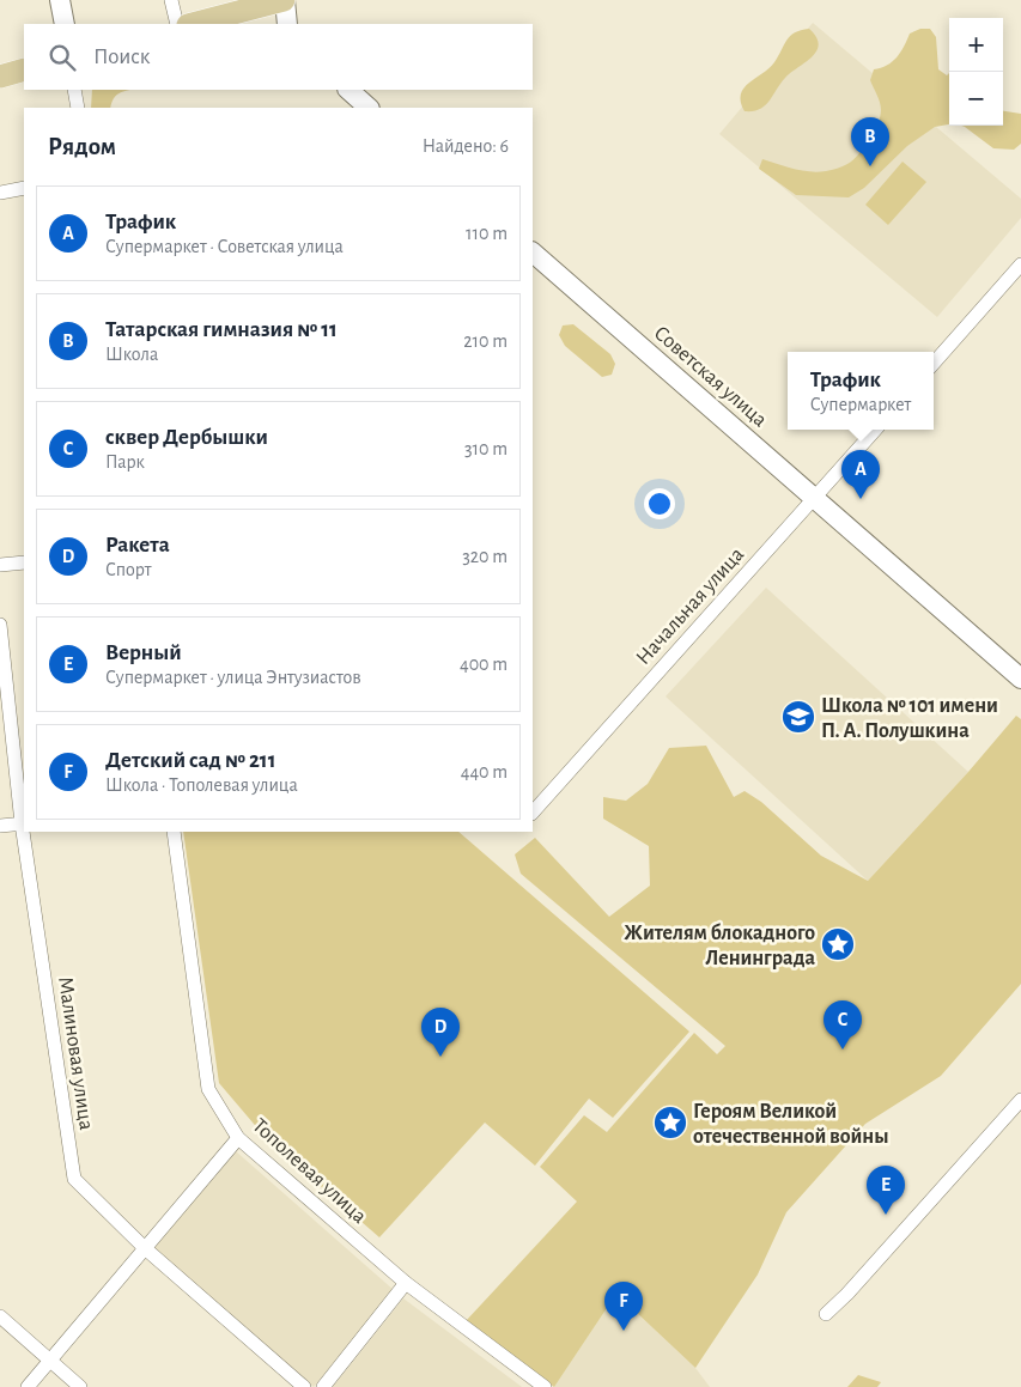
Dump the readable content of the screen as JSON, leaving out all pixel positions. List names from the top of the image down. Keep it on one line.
{"streets":{"street":["Советская улица","Начальная улица","Малиновая улица","Тополевая улица"]},"crossings":[["Советская улица","Начальная улица"]],"places":{"school or university":["Школа № 101 имени П. А. Полушкина"],"place":["Жителям блокадного Ленинграда","Героям Великой отечественной войны"]},"page":{"map_buttons":["+","−"],"search":"Поиск","heading":["Рядом","Найдено: 6"],"pins":["B","A","C","D","E","F"],"list":[{"mark":"A","name":"Трафик","note":"Супермаркет · Советская улица","value":"110 m"},{"mark":"B","name":"Татарская гимназия № 11","note":"Школа","value":"210 m"},{"mark":"C","name":"сквер Дербышки","note":"Парк","value":"310 m"},{"mark":"D","name":"Ракета","note":"Спорт","value":"320 m"},{"mark":"E","name":"Верный","note":"Супермаркет · улица Энтузиастов","value":"400 m"},{"mark":"F","name":"Детский сад № 211","note":"Школа · Тополевая улица","value":"440 m"}],"popup":["Трафик","Супермаркет"]}}
